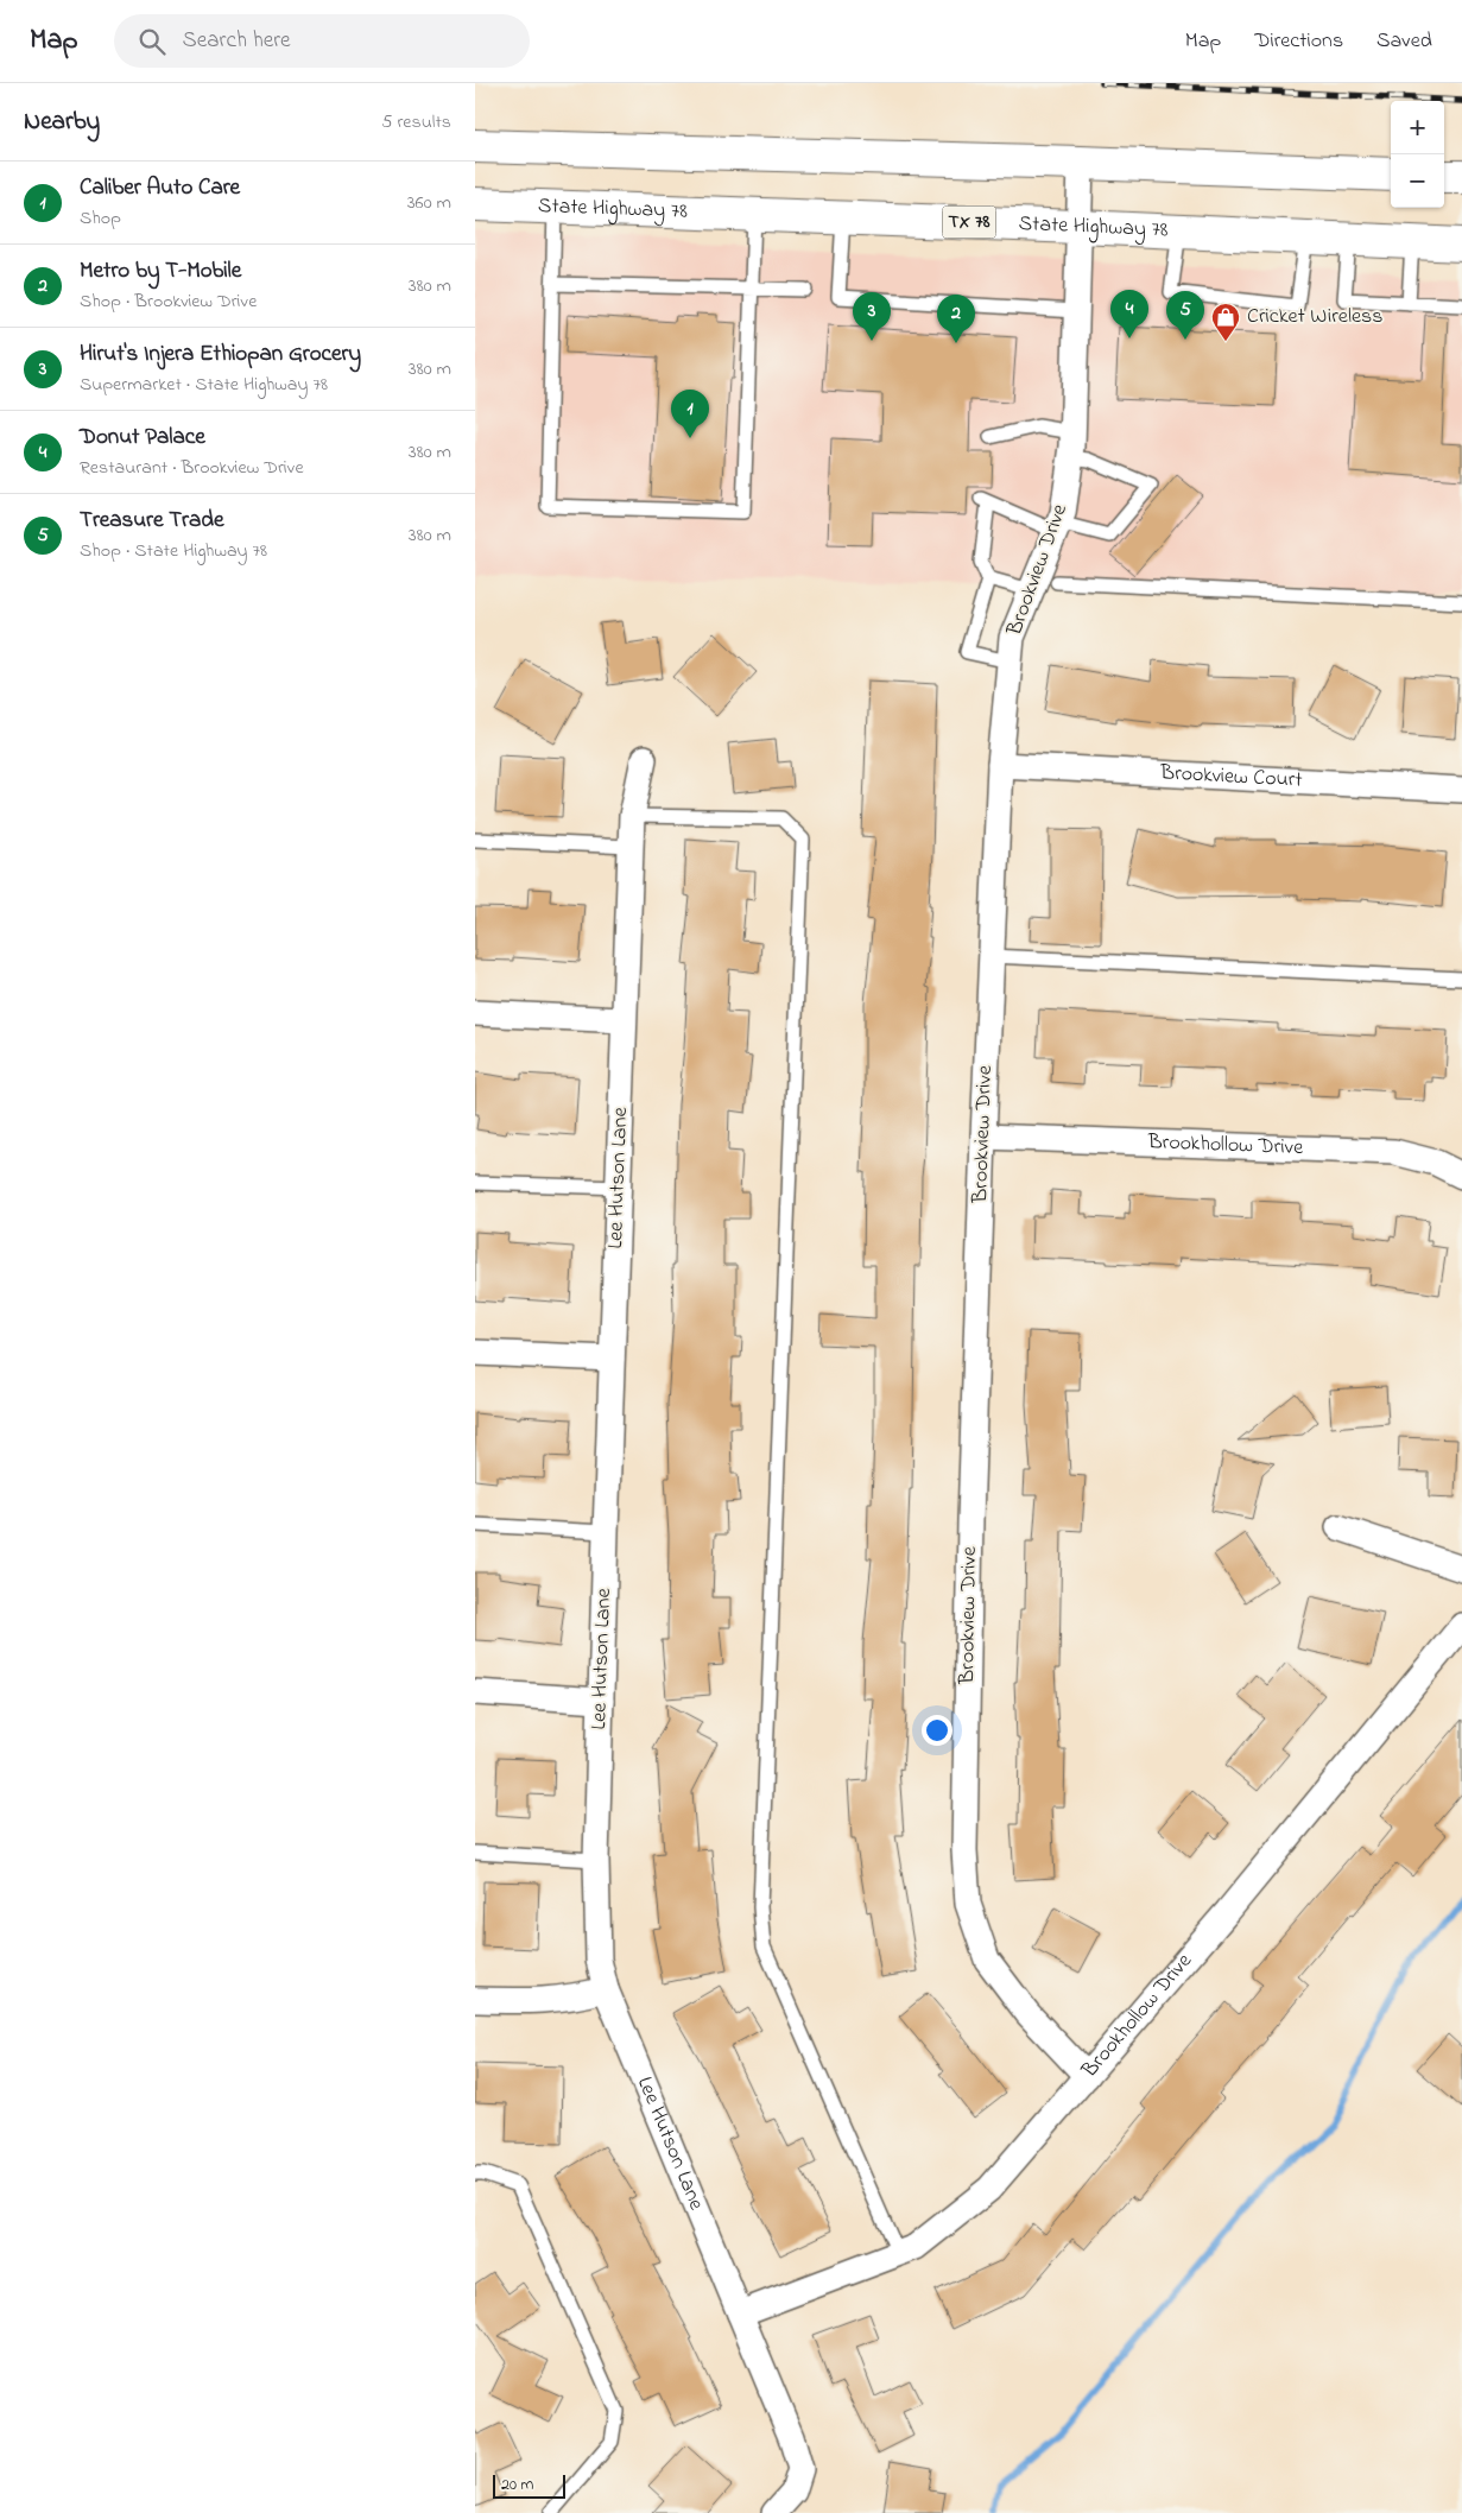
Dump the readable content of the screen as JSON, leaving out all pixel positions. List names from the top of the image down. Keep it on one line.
{"streets":{"main road":["State Highway 78","TX 78"],"street":["Brookview Drive","Brookview Court","Brookhollow Drive","Lee Hutson Lane"]},"crossings":[["State Highway 78","Brookview Drive"],["Brookview Drive","Brookview Court"],["Brookview Drive","Brookhollow Drive"],["Brookhollow Drive","Lee Hutson Lane"]],"places":{"shop":["Cricket Wireless"]},"scale_bar":"20 m","page":{"header":"Map","search":"Search here","nav":["Map","Directions","Saved"],"heading":["Nearby","5 results"],"map_buttons":["+","−"],"list":[{"mark":"1","name":"Caliber Auto Care","note":"Shop","value":"360 m"},{"mark":"2","name":"Metro by T-Mobile","note":"Shop · Brookview Drive","value":"380 m"},{"mark":"3","name":"Hirut's Injera Ethiopan Grocery","note":"Supermarket · State Highway 78","value":"380 m"},{"mark":"4","name":"Donut Palace","note":"Restaurant · Brookview Drive","value":"380 m"},{"mark":"5","name":"Treasure Trade","note":"Shop · State Highway 78","value":"380 m"}],"pins":["4","5","3","2","1"],"scale":"20 m"}}
